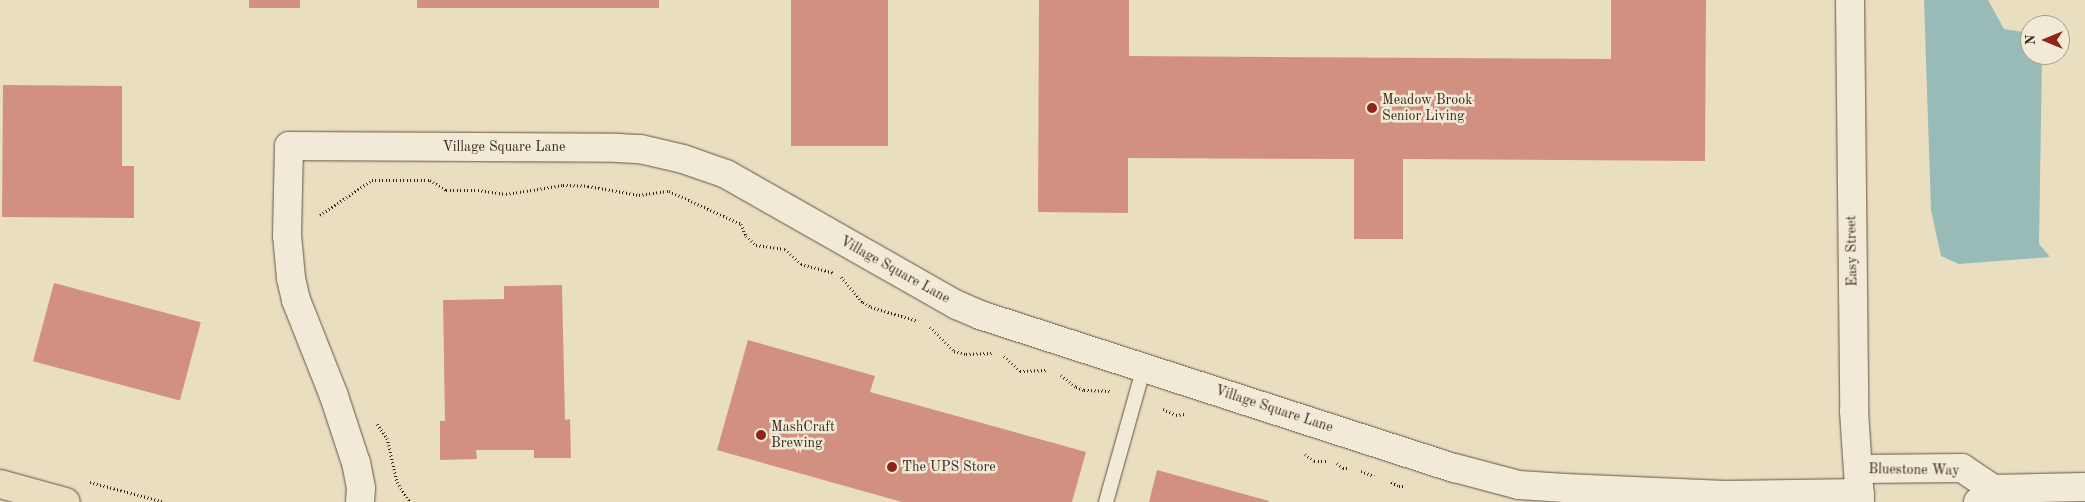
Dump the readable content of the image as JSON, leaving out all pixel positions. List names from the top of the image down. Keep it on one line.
{"streets":{"street":["Village Square Lane","Easy Street","Bluestone Way"]},"crossings":[["Village Square Lane","Easy Street"],["Village Square Lane","Bluestone Way"],["Easy Street","Bluestone Way"]],"places":["Meadow Brook Senior Living","MashCraft Brewing","The UPS Store"],"north":"left"}
